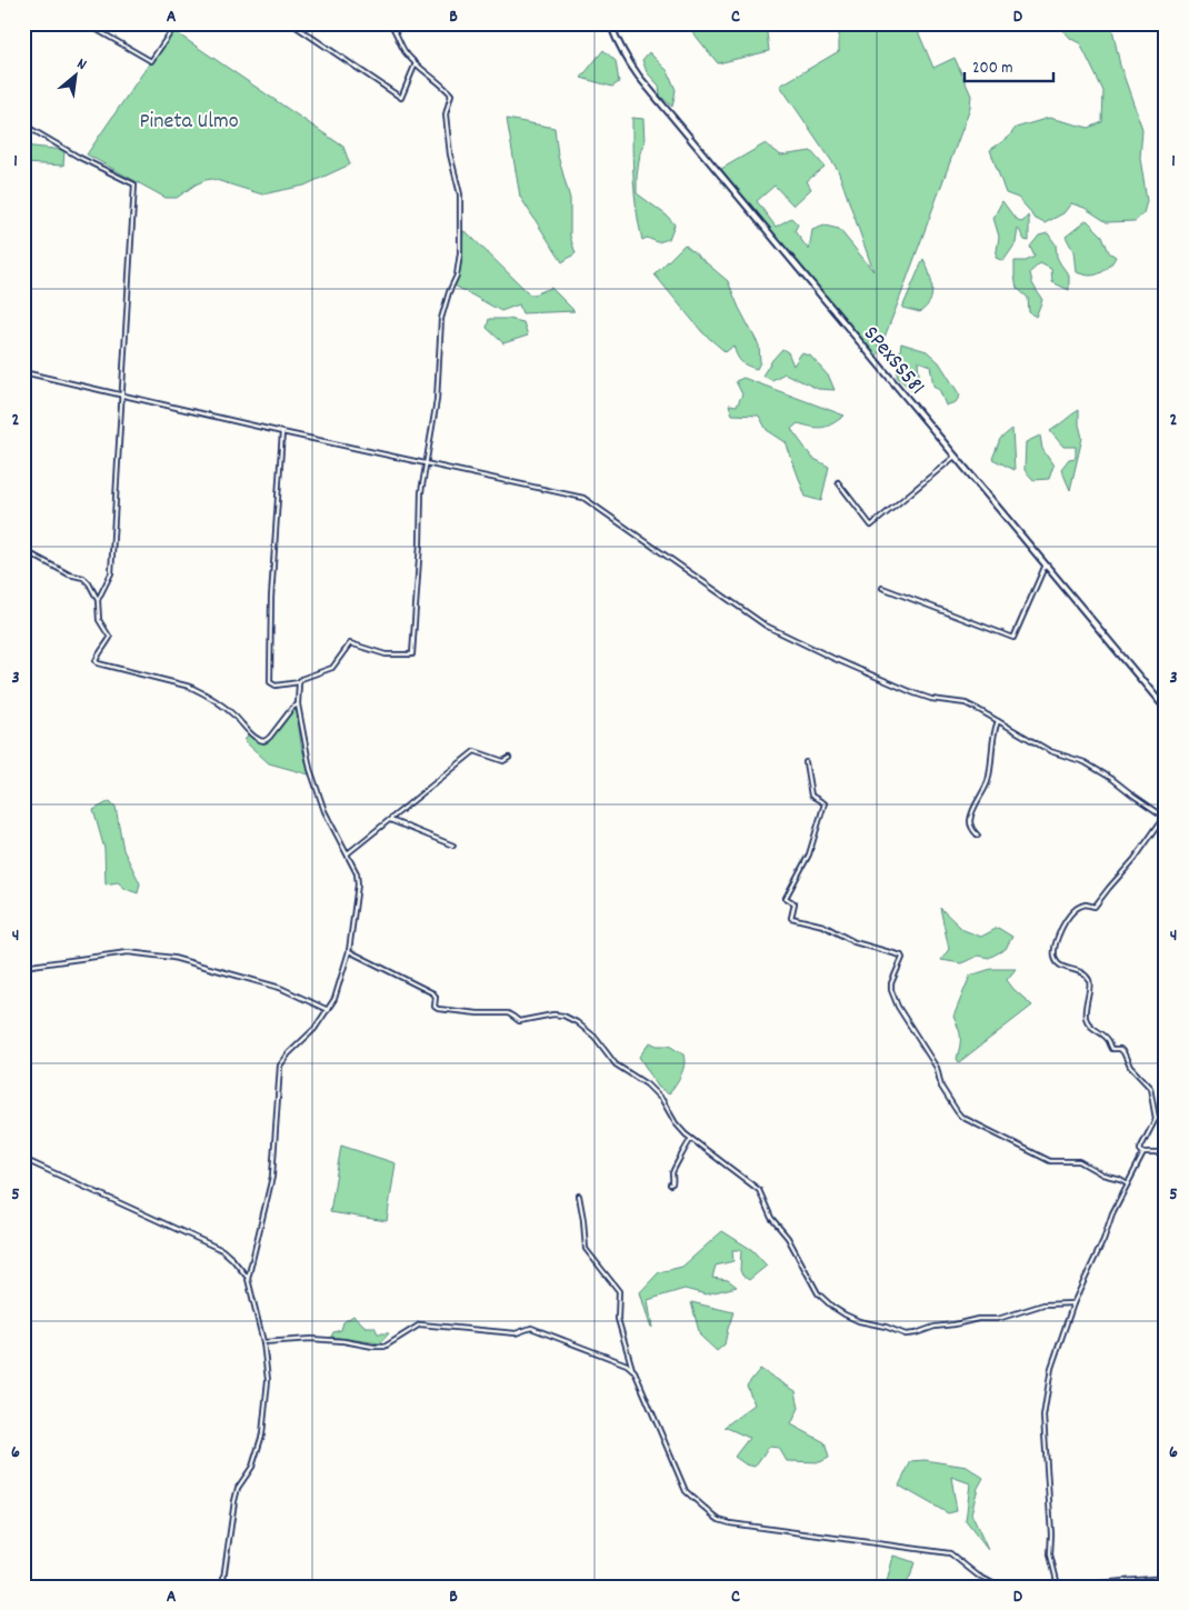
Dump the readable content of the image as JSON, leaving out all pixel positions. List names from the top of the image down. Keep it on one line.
{"streets":{"main road":["SPexSS581"]},"parks":["Pineta Ulmo"],"scale_bar":"200 m","north":"top right","grid":{"columns":["A","B","C","D"],"rows":["1","2","3","4","5","6"]}}
